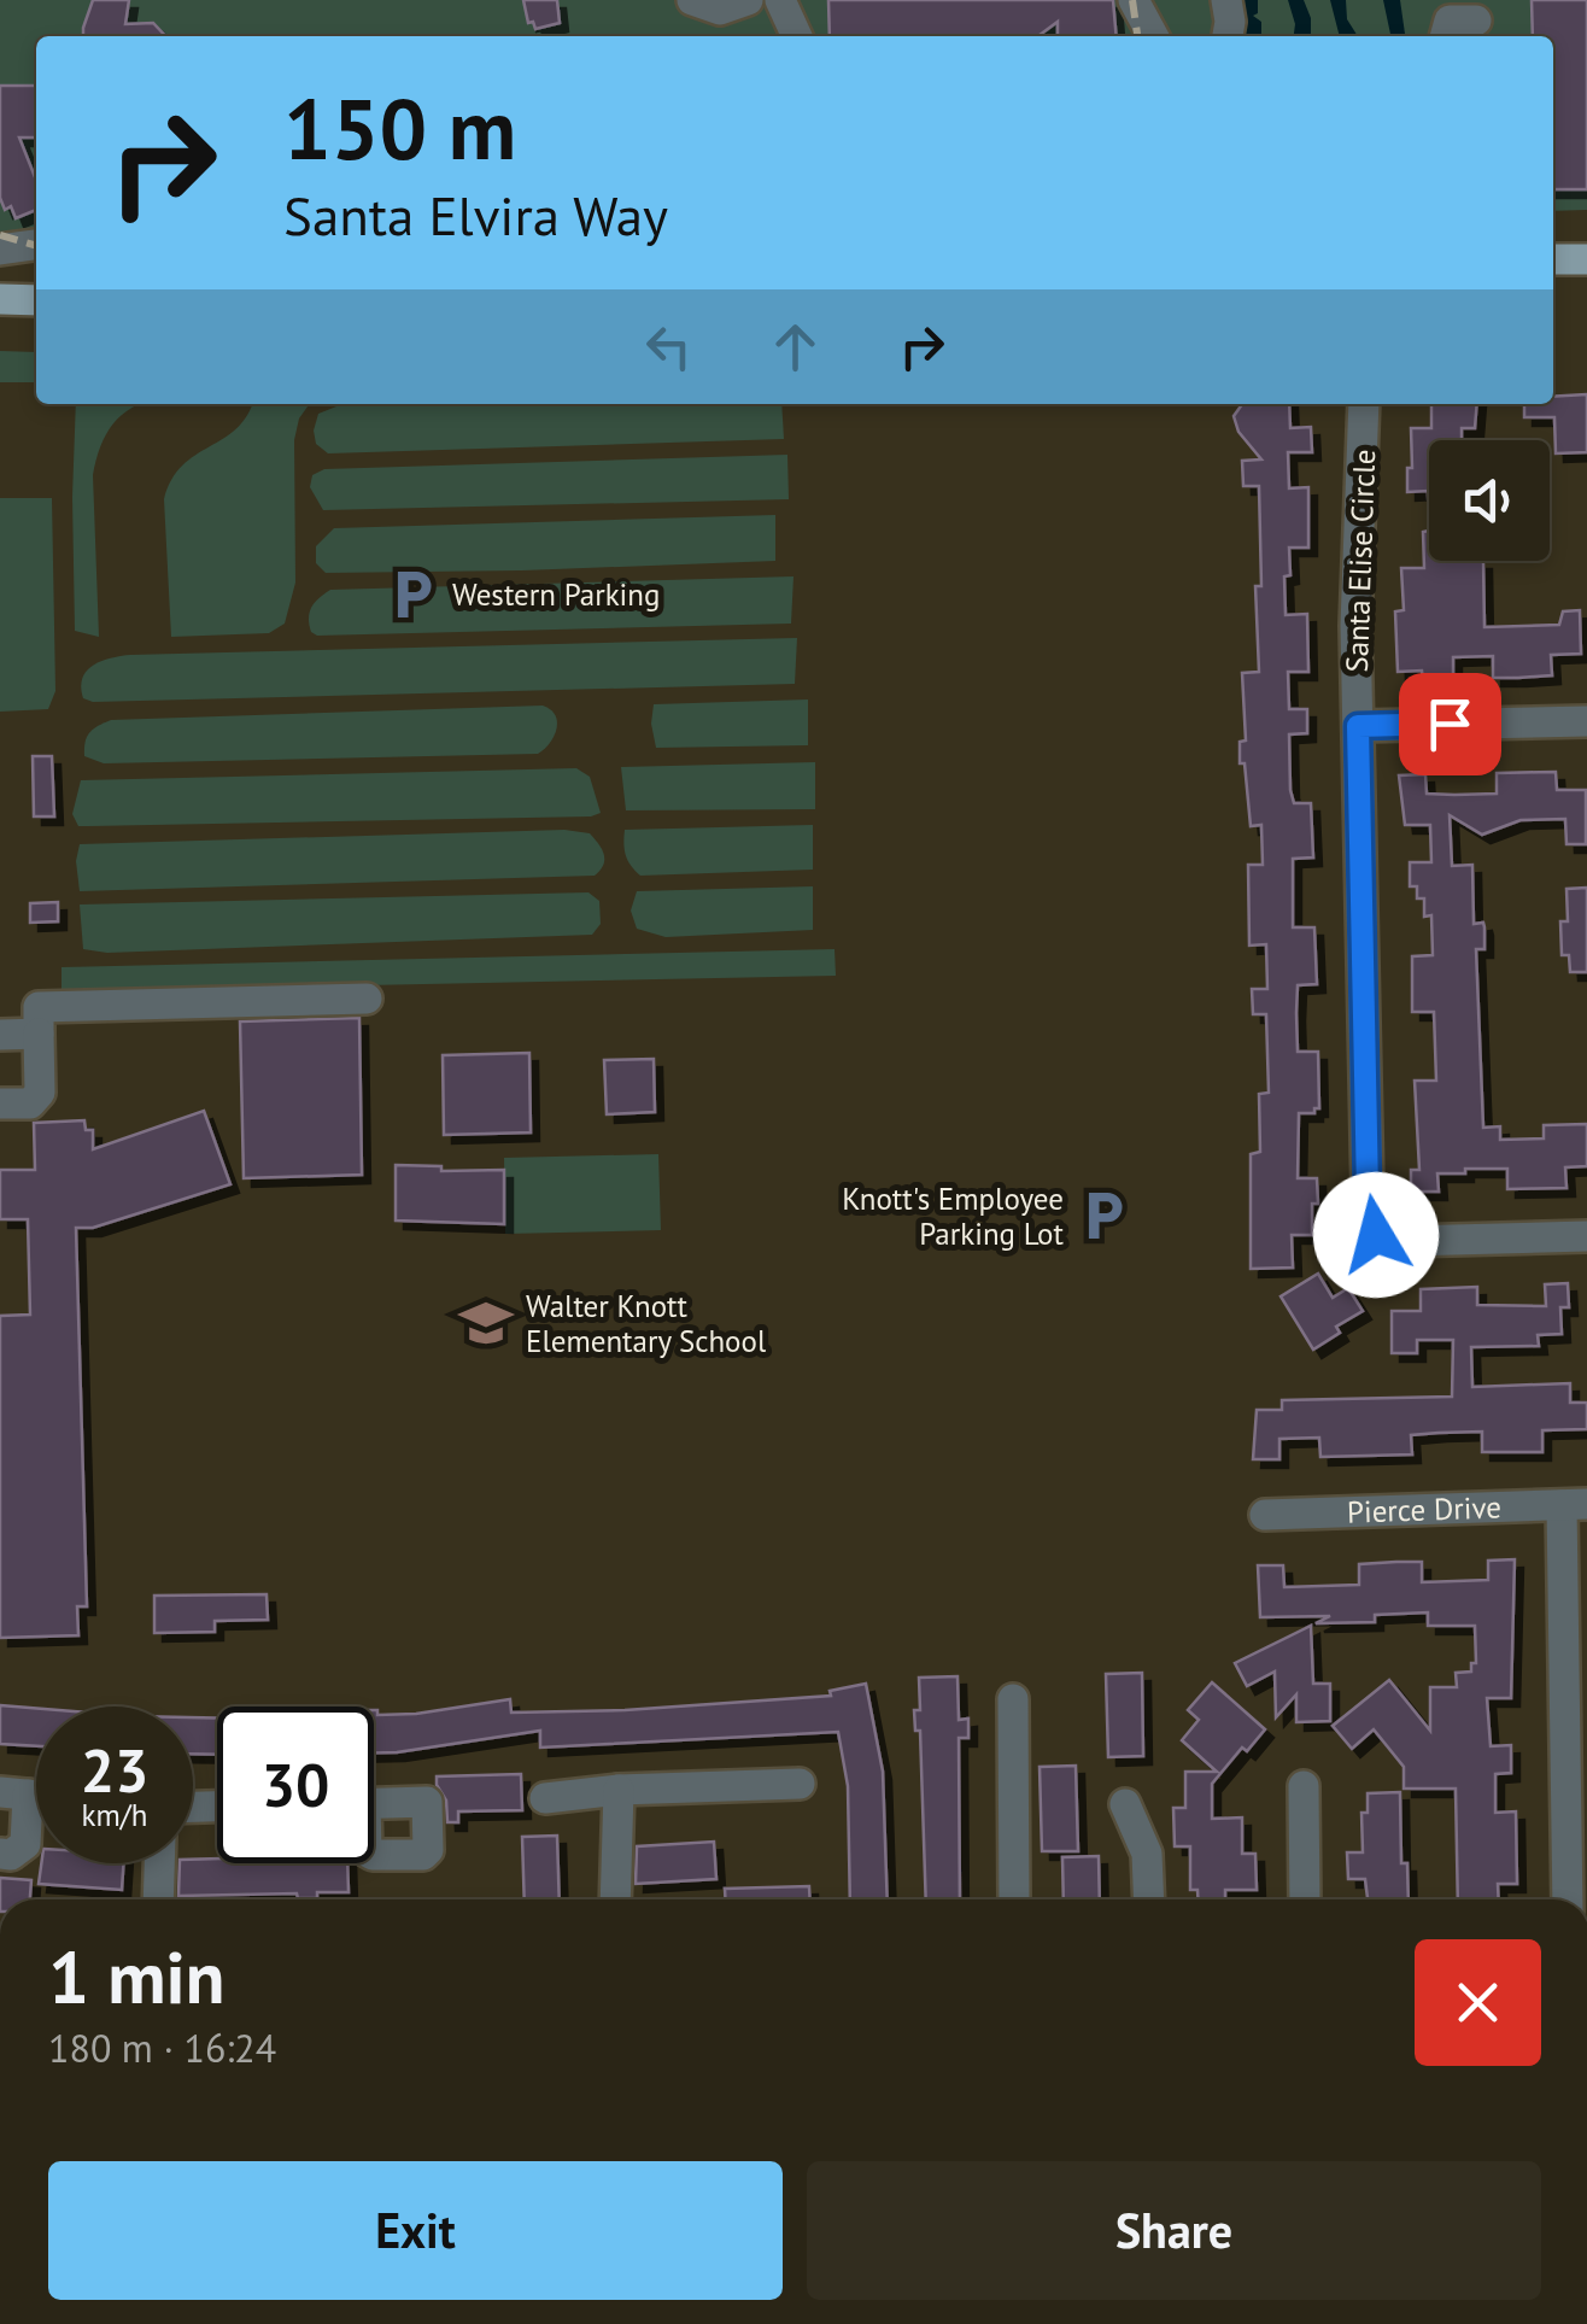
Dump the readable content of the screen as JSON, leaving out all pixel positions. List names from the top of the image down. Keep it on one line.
{"streets":{"street":["Santa Elise Circle","Pierce Drive"]},"places":{"parking":["Western Parking","Knott's Employee Parking Lot"],"school or university":["Walter Knott Elementary School"]},"page":{"turn":["150 m","Santa Elvira Way"],"speed":"23 km/h","limit":"30","heading":["1 min","180 m · 16:24"],"buttons":["Exit","Share"]}}
